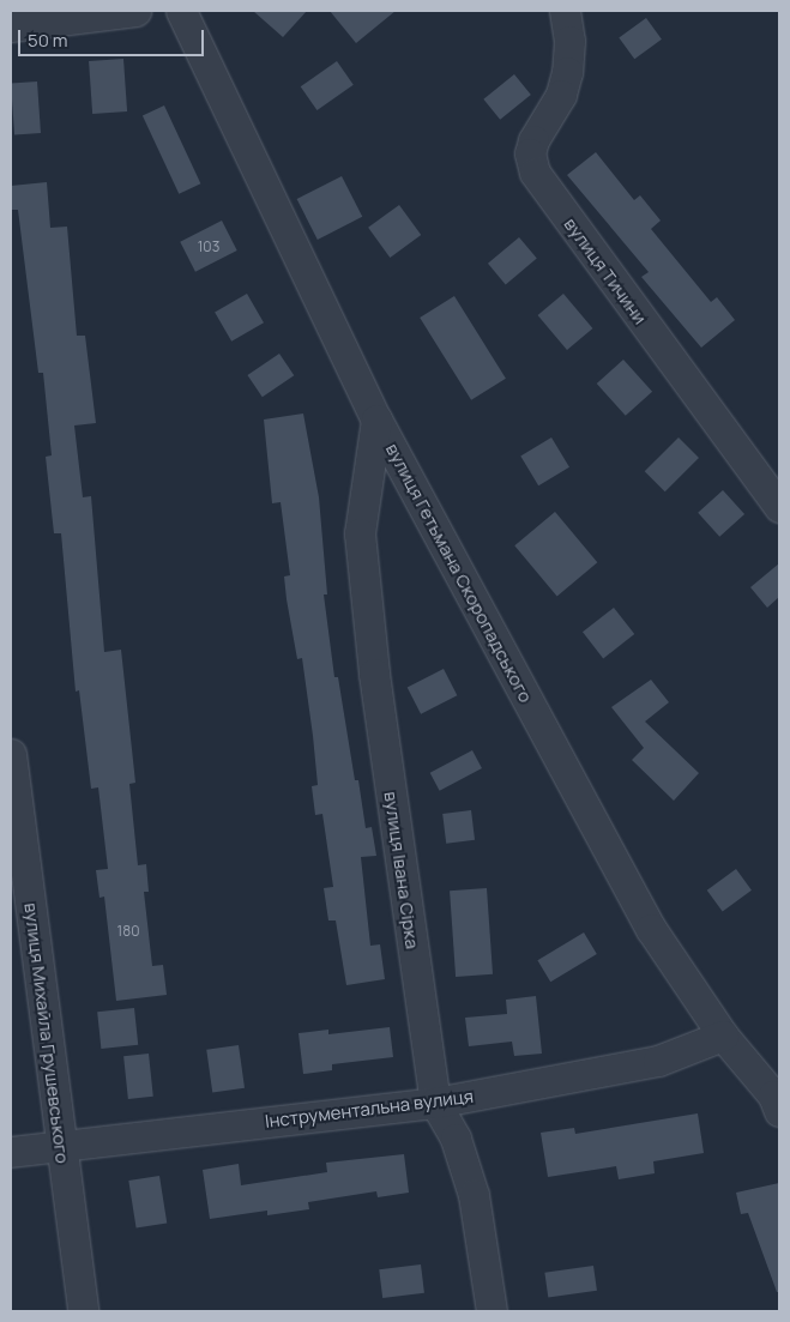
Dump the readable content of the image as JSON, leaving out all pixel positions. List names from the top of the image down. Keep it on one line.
{"streets":{"street":["вулиця Тичини","вулиця Гетьмана Скоропадського","вулиця Івана Сірка","вулиця Михайла Грушевського","Інструментальна вулиця"]},"crossings":[["вулиця Гетьмана Скоропадського","вулиця Івана Сірка"],["вулиця Гетьмана Скоропадського","Інструментальна вулиця"],["вулиця Івана Сірка","Інструментальна вулиця"],["вулиця Михайла Грушевського","Інструментальна вулиця"]],"house_numbers":["103","180"],"scale_bar":"50 m"}
